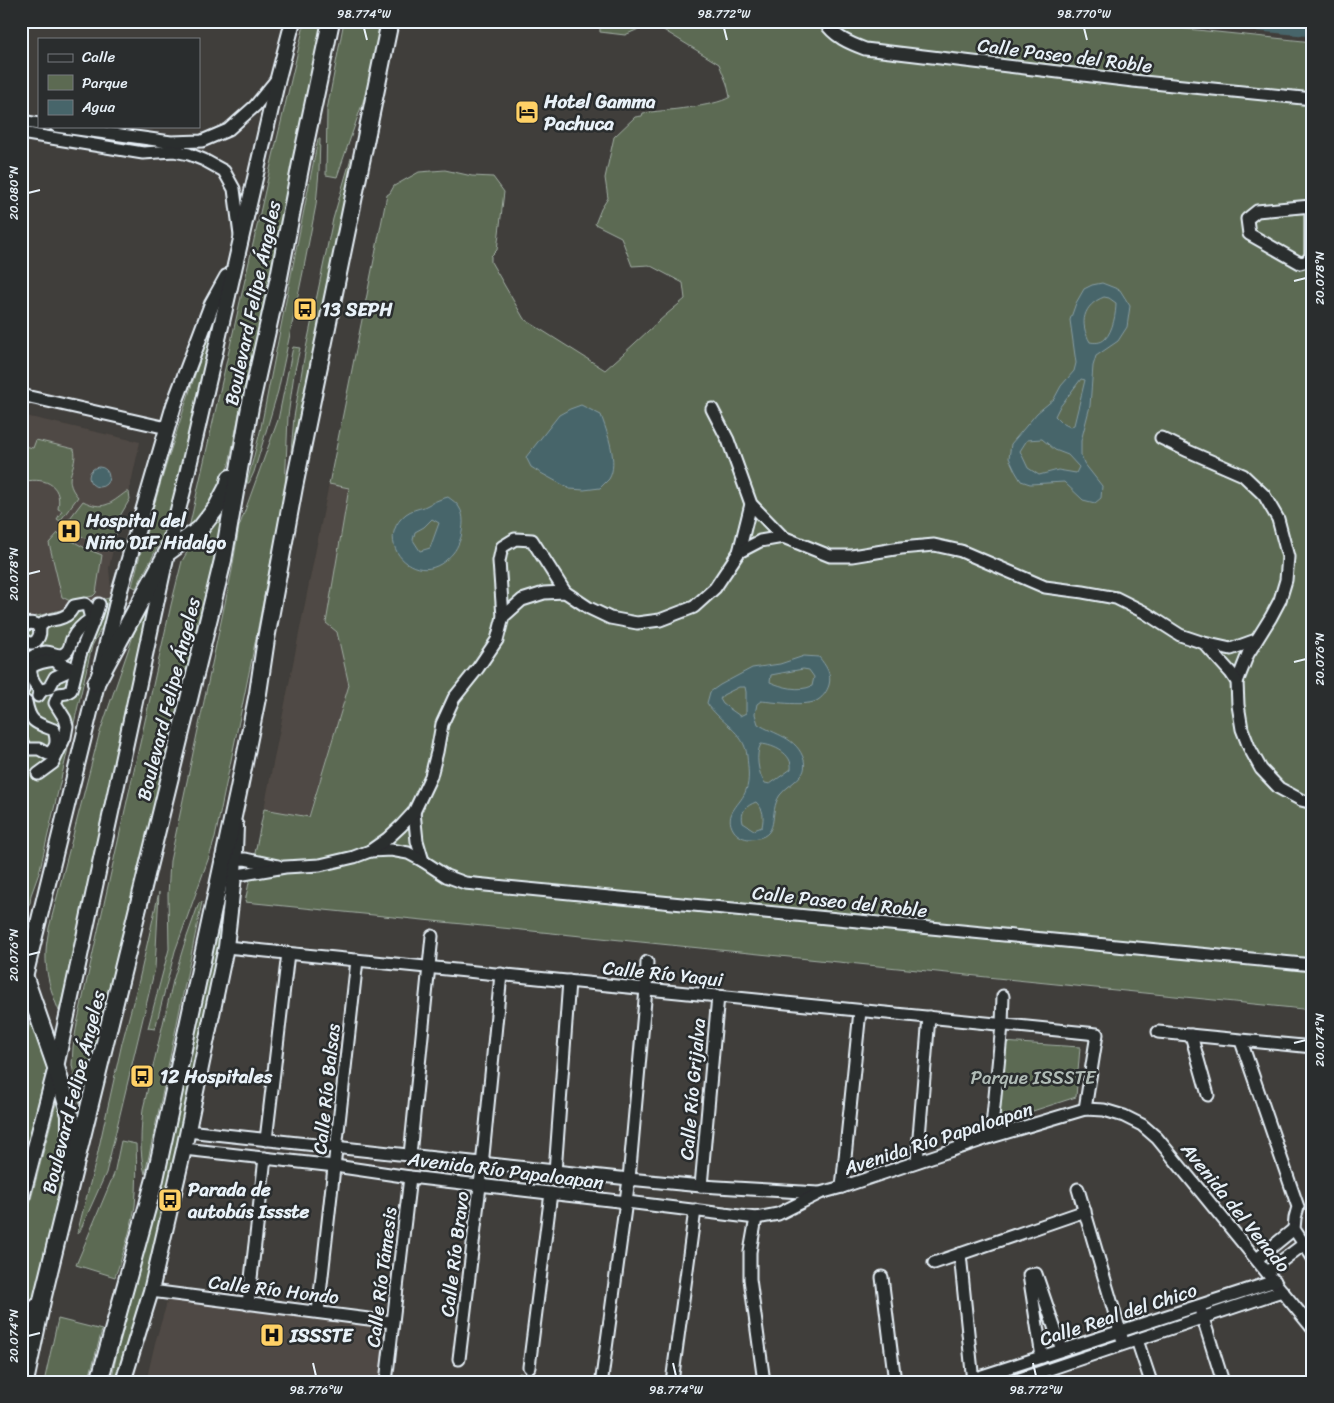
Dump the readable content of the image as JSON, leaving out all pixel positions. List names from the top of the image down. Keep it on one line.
{"streets":{"highway":["Boulevard Felipe Ángeles"],"street":["Calle Paseo del Roble","Calle Río Yaqui","Calle Río Balsas","Calle Río Grijalva","Avenida Río Papaloapan","Avenida del Venado","Calle Río Bravo","Calle Río Támesis","Calle Río Hondo","Calle Real del Chico"]},"crossings":[["Calle Río Yaqui","Calle Río Balsas"],["Calle Río Yaqui","Calle Río Grijalva"],["Calle Río Yaqui","Avenida Río Papaloapan"],["Calle Río Yaqui","Calle Río Bravo"],["Calle Río Balsas","Avenida Río Papaloapan"],["Calle Río Balsas","Calle Río Hondo"],["Calle Río Grijalva","Avenida Río Papaloapan"],["Avenida Río Papaloapan","Avenida del Venado"],["Avenida Río Papaloapan","Calle Río Bravo"],["Avenida Río Papaloapan","Calle Río Támesis"],["Avenida del Venado","Calle Real del Chico"],["Calle Río Támesis","Calle Río Hondo"]],"parks":["Parque ISSSTE"],"places":{"hotel":["Hotel Gamma Pachuca"],"bus stop":["13 SEPH","12 Hospitales","Parada de autobús Issste"],"hospital":["Hospital del Niño DIF Hidalgo","ISSSTE"]},"legend":["Calle","Parque","Agua"],"coordinates":["98.774°W","98.772°W","98.770°W","20.080°N","20.078°N","20.076°N","20.074°N","98.776°W"]}
